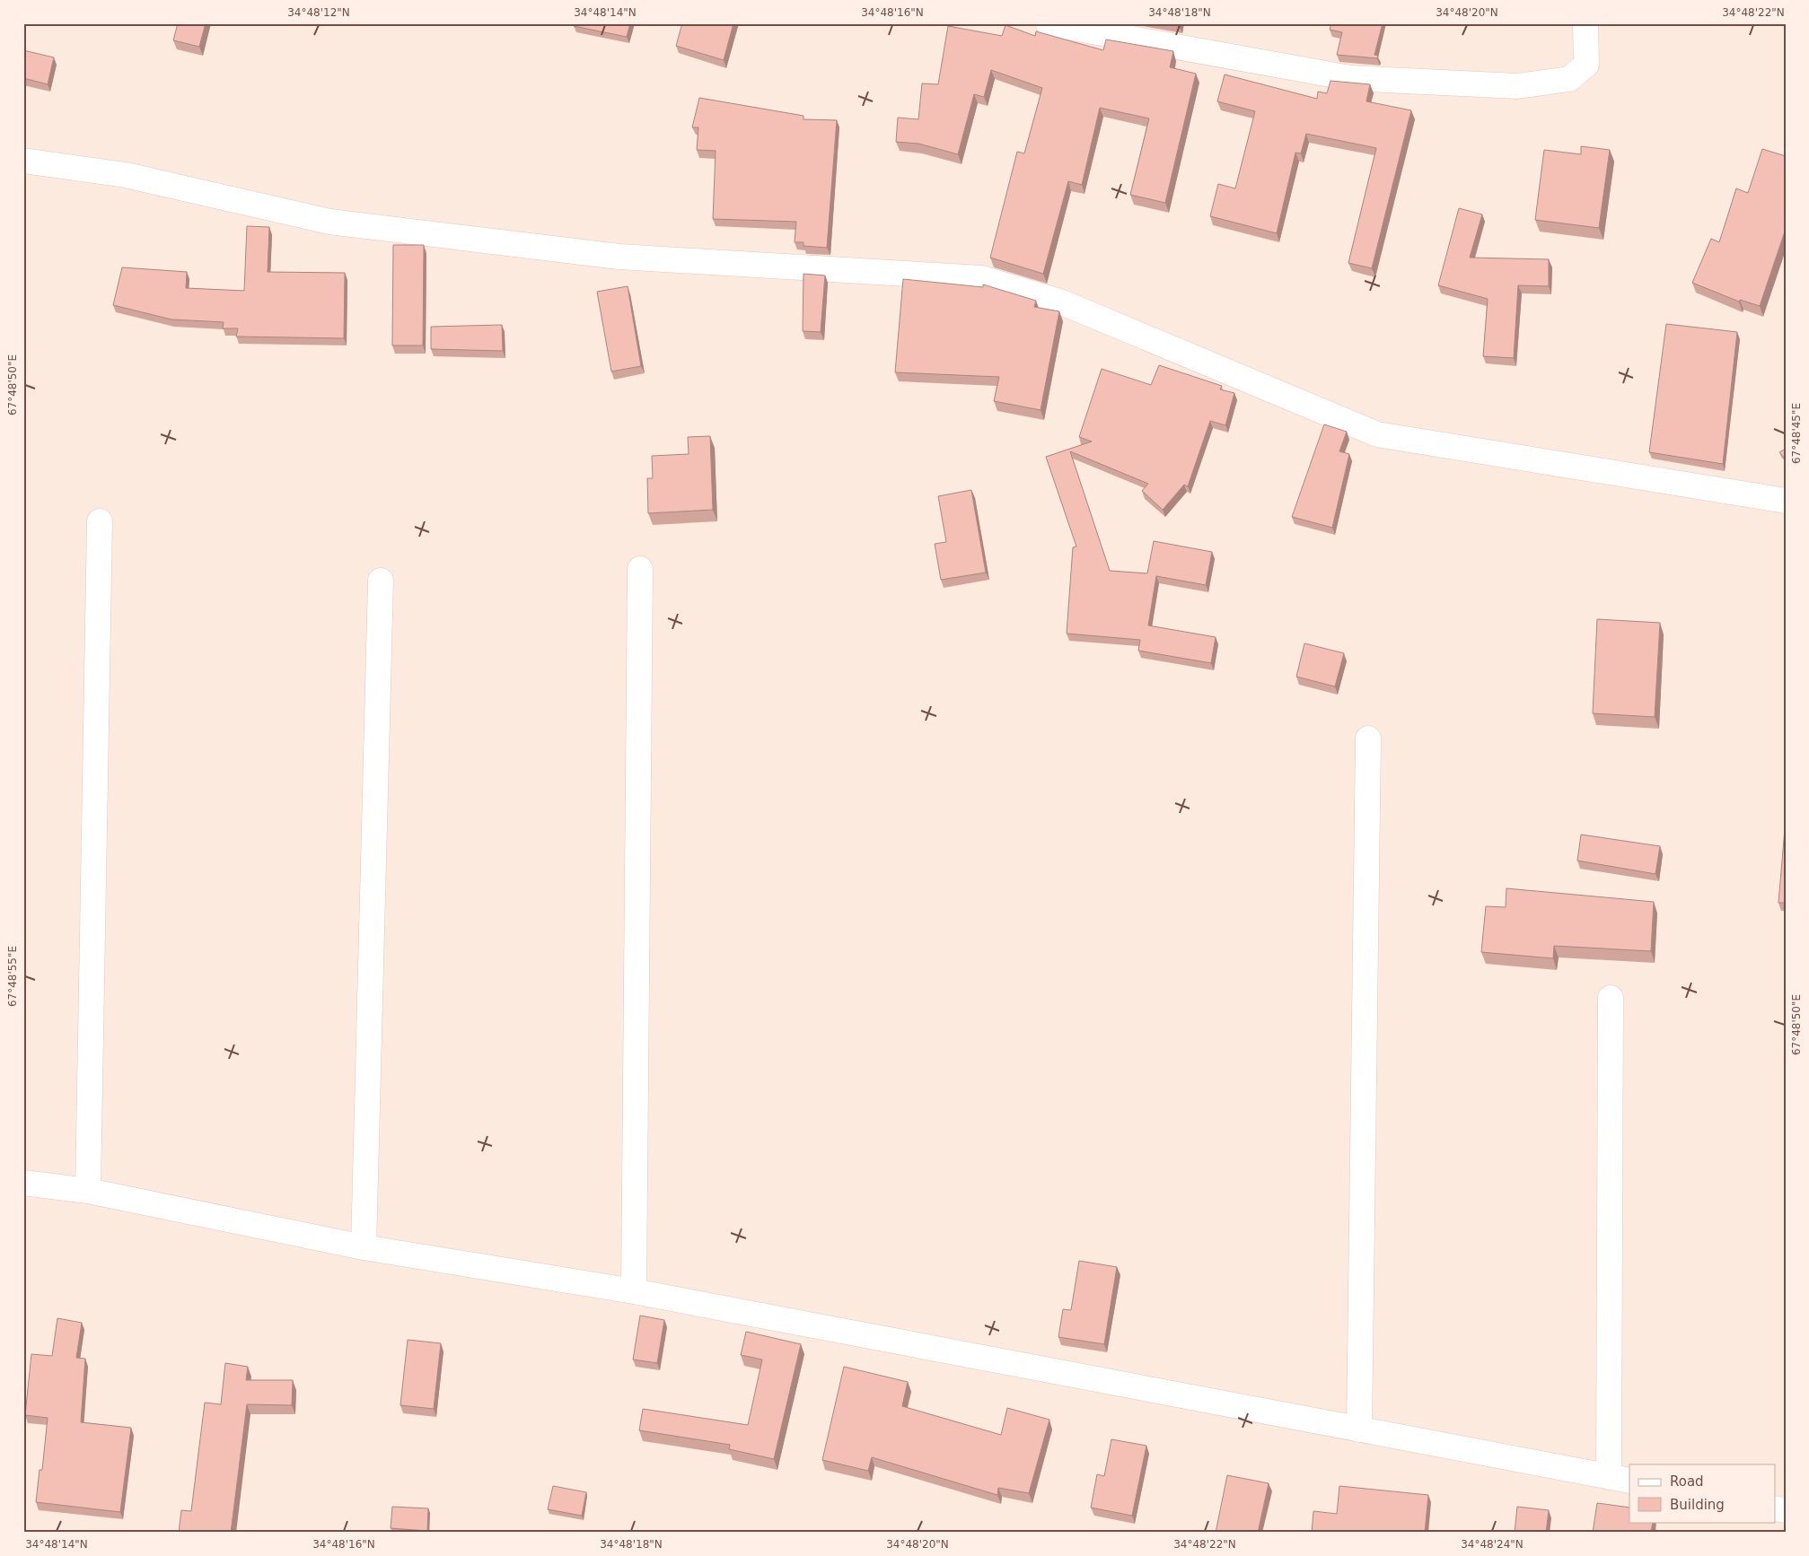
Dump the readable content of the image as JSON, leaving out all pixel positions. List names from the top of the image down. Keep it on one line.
{"legend":["Road","Building"],"coordinates":["34°48'12\"N","34°48'14\"N","34°48'16\"N","34°48'18\"N","34°48'20\"N","34°48'22\"N","67°48'50\"E","67°48'45\"E","67°48'55\"E","34°48'24\"N"]}
